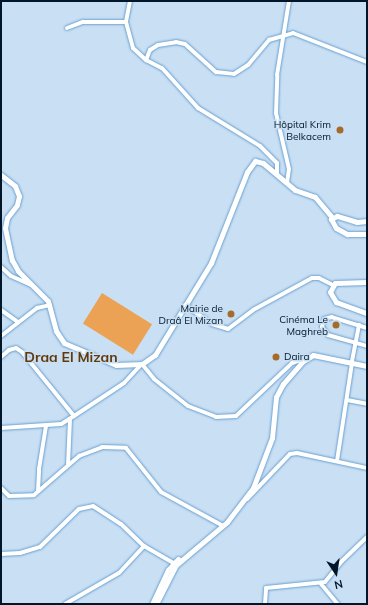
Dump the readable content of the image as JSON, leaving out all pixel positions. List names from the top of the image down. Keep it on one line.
{"districts":["Draa El Mizan"],"places":["Hôpital Krim Belkacem","Mairie de Draâ El Mizan","Cinéma Le Maghreb","Daira"],"north":"bottom"}
